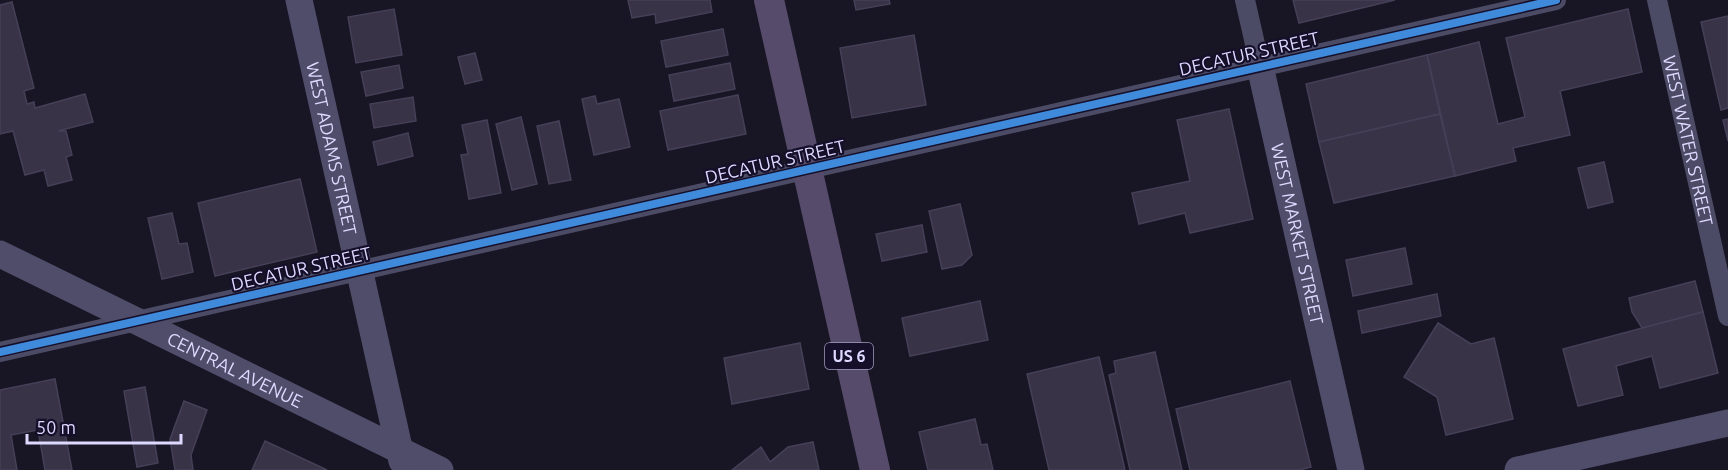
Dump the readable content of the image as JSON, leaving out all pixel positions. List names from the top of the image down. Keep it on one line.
{"streets":{"main road":["US 6"],"street":["DECATUR STREET","WEST WATER STREET","WEST ADAMS STREET","WEST MARKET STREET","CENTRAL AVENUE"]},"crossings":[["DECATUR STREET","WEST ADAMS STREET"],["DECATUR STREET","WEST MARKET STREET"],["DECATUR STREET","US 6"],["DECATUR STREET","CENTRAL AVENUE"],["WEST ADAMS STREET","CENTRAL AVENUE"]],"scale_bar":"50 m"}
